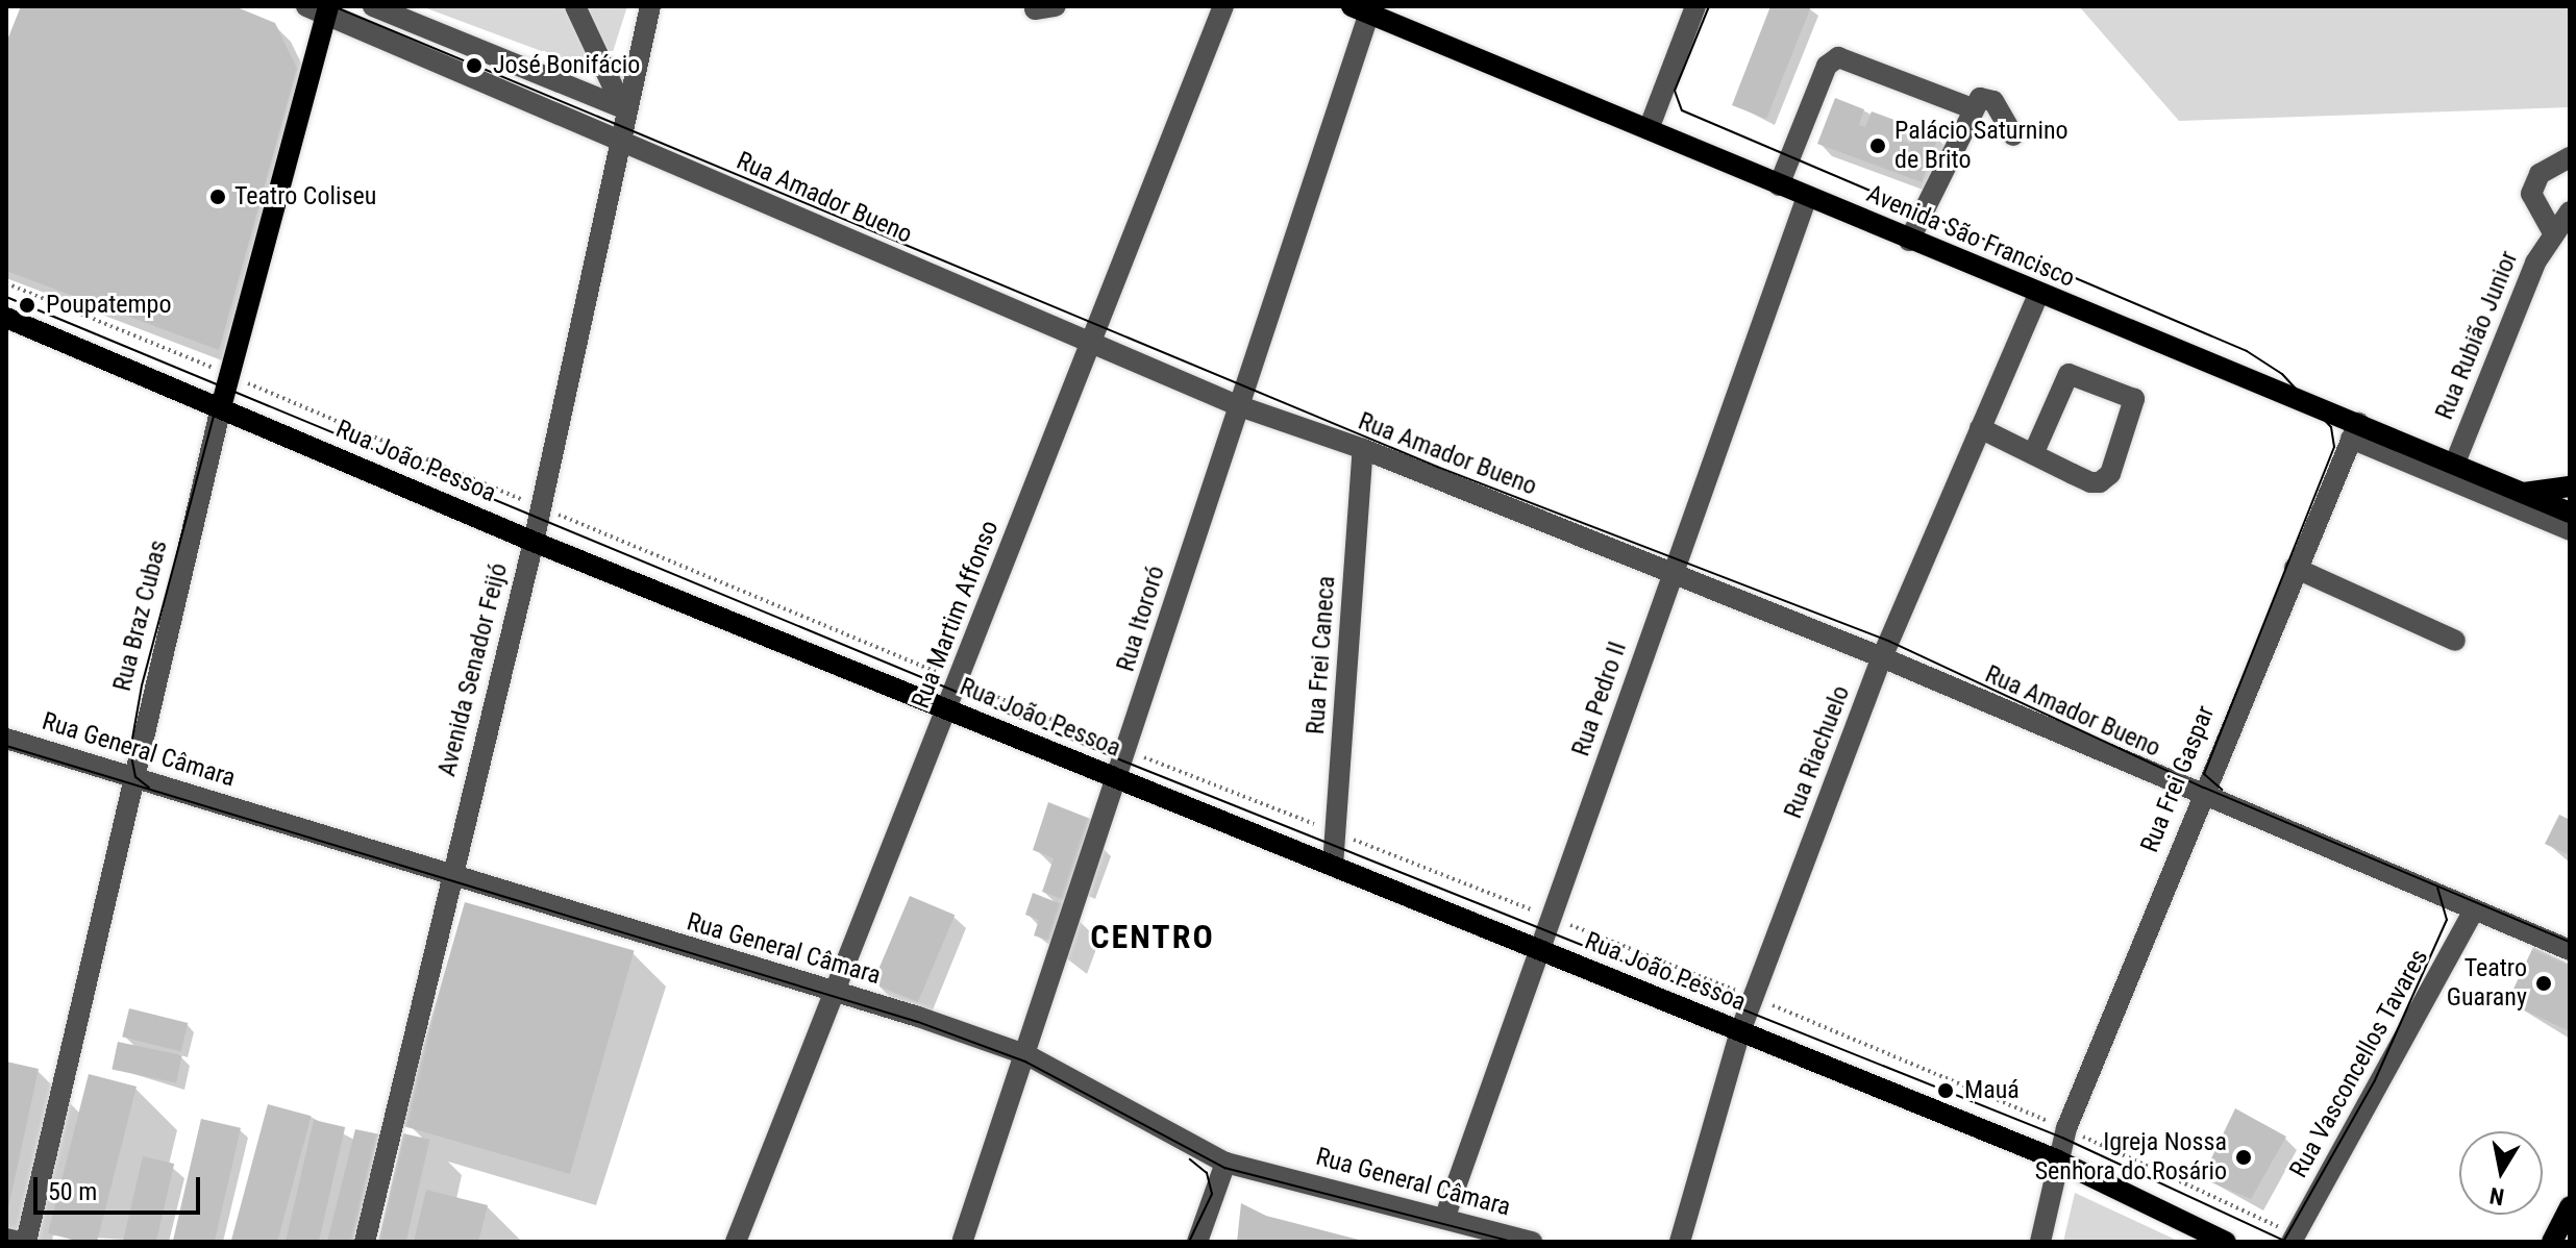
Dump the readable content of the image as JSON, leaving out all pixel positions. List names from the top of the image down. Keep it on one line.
{"streets":{"main road":["Avenida São Francisco","Rua João Pessoa","Rua Braz Cubas"],"street":["Rua Amador Bueno","Rua Rubião Junior","Rua Martim Affonso","Rua Itororó","Rua Frei Caneca","Avenida Senador Feijó","Rua Pedro II","Rua General Câmara","Rua Riachuelo","Rua Frei Gaspar","Rua Vasconcellos Tavares"]},"crossings":[["Rua Amador Bueno","Rua Martim Affonso"],["Rua Amador Bueno","Rua Braz Cubas"],["Rua Amador Bueno","Rua Itororó"],["Rua Amador Bueno","Rua Frei Caneca"],["Rua Amador Bueno","Avenida Senador Feijó"],["Rua Amador Bueno","Rua Pedro II"],["Rua Amador Bueno","Rua Riachuelo"],["Rua Amador Bueno","Rua Frei Gaspar"],["Rua Amador Bueno","Rua Vasconcellos Tavares"],["Avenida São Francisco","Rua Rubião Junior"],["Avenida São Francisco","Rua Itororó"],["Avenida São Francisco","Rua Pedro II"],["Avenida São Francisco","Rua Riachuelo"],["Avenida São Francisco","Rua Frei Gaspar"],["Rua João Pessoa","Rua Martim Affonso"],["Rua João Pessoa","Rua Braz Cubas"],["Rua João Pessoa","Rua Itororó"],["Rua João Pessoa","Rua Frei Caneca"],["Rua João Pessoa","Avenida Senador Feijó"],["Rua João Pessoa","Rua Pedro II"],["Rua João Pessoa","Rua Riachuelo"],["Rua João Pessoa","Rua Frei Gaspar"],["Rua Martim Affonso","Rua General Câmara"],["Rua Braz Cubas","Rua General Câmara"],["Rua Itororó","Rua General Câmara"],["Avenida Senador Feijó","Rua General Câmara"],["Rua Pedro II","Rua General Câmara"]],"districts":["CENTRO"],"places":["José Bonifácio","Palácio Saturnino de Brito","Teatro Coliseu","Poupatempo","Teatro Guarany","Mauá","Igreja Nossa Senhora do Rosário"],"scale_bar":"50 m","north":"bottom"}
